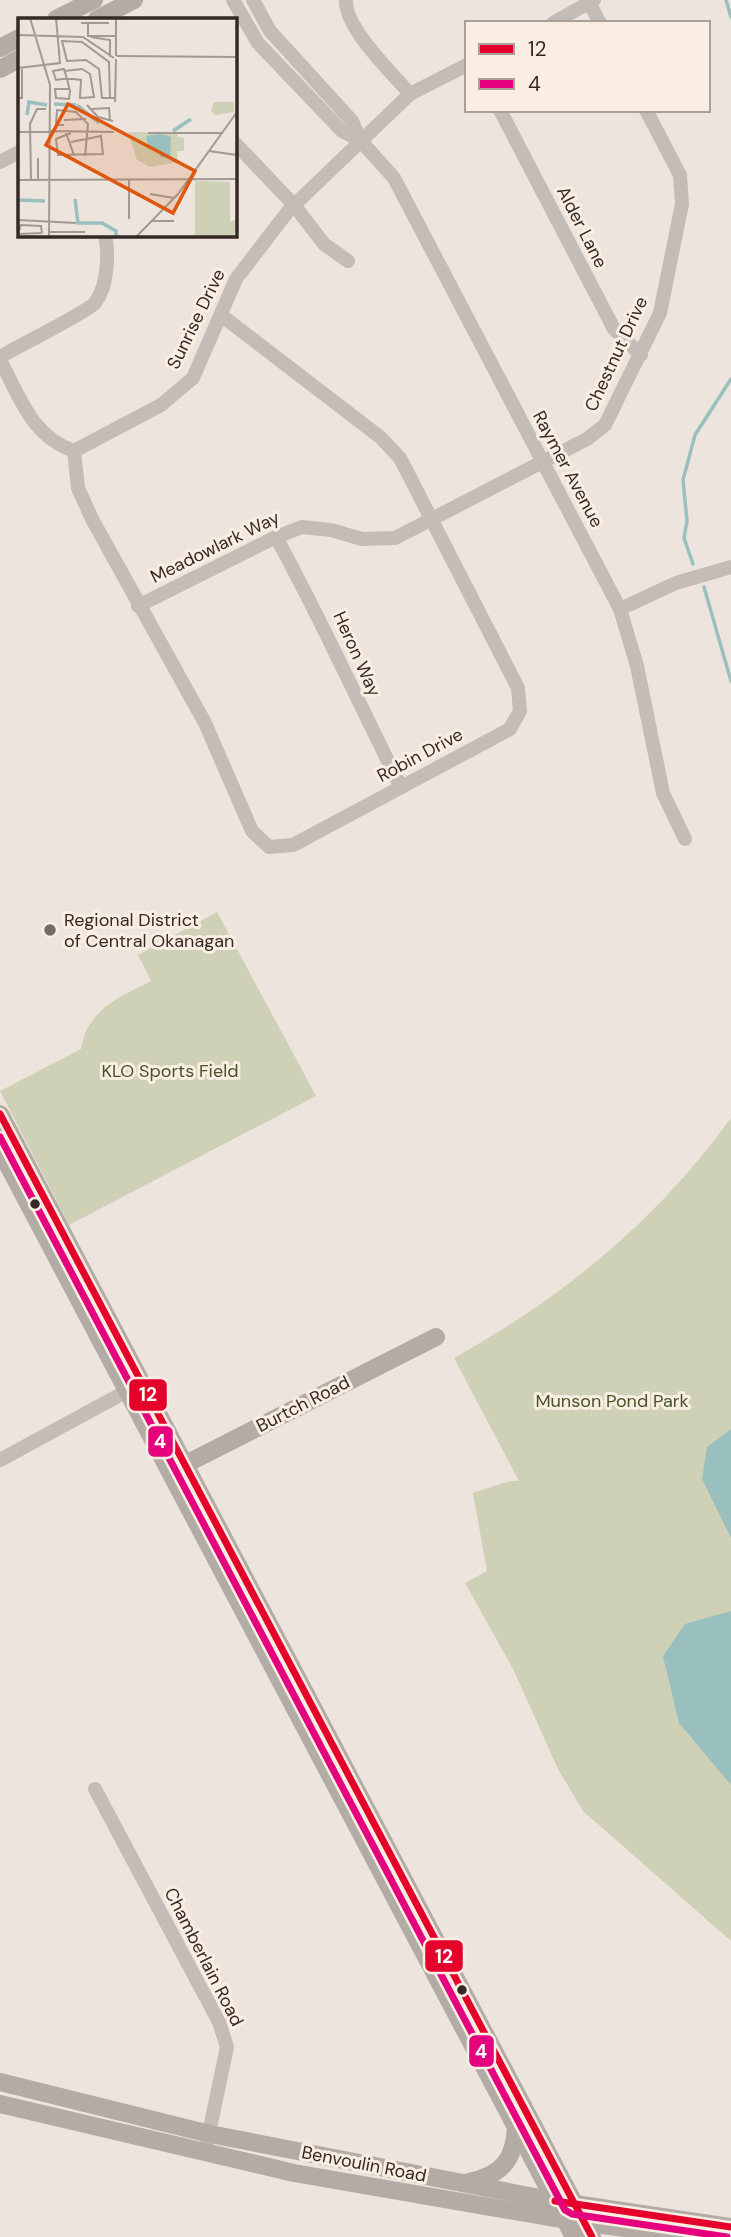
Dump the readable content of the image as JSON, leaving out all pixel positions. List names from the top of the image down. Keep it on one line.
{"streets":{"main road":["Burtch Road","Benvoulin Road"],"street":["Alder Lane","Sunrise Drive","Chestnut Drive","Raymer Avenue","Meadowlark Way","Heron Way","Robin Drive","Chamberlain Road"]},"crossings":[["Alder Lane","Chestnut Drive"],["Sunrise Drive","Raymer Avenue"],["Sunrise Drive","Robin Drive"],["Chestnut Drive","Raymer Avenue"],["Chestnut Drive","Meadowlark Way"],["Raymer Avenue","Meadowlark Way"],["Meadowlark Way","Heron Way"],["Meadowlark Way","Robin Drive"],["Heron Way","Robin Drive"],["Chamberlain Road","Benvoulin Road"]],"parks":["KLO Sports Field","Munson Pond Park"],"places":["Regional District of Central Okanagan"],"lines":["transit line 12","transit line 4"],"legend":["12","4"]}
